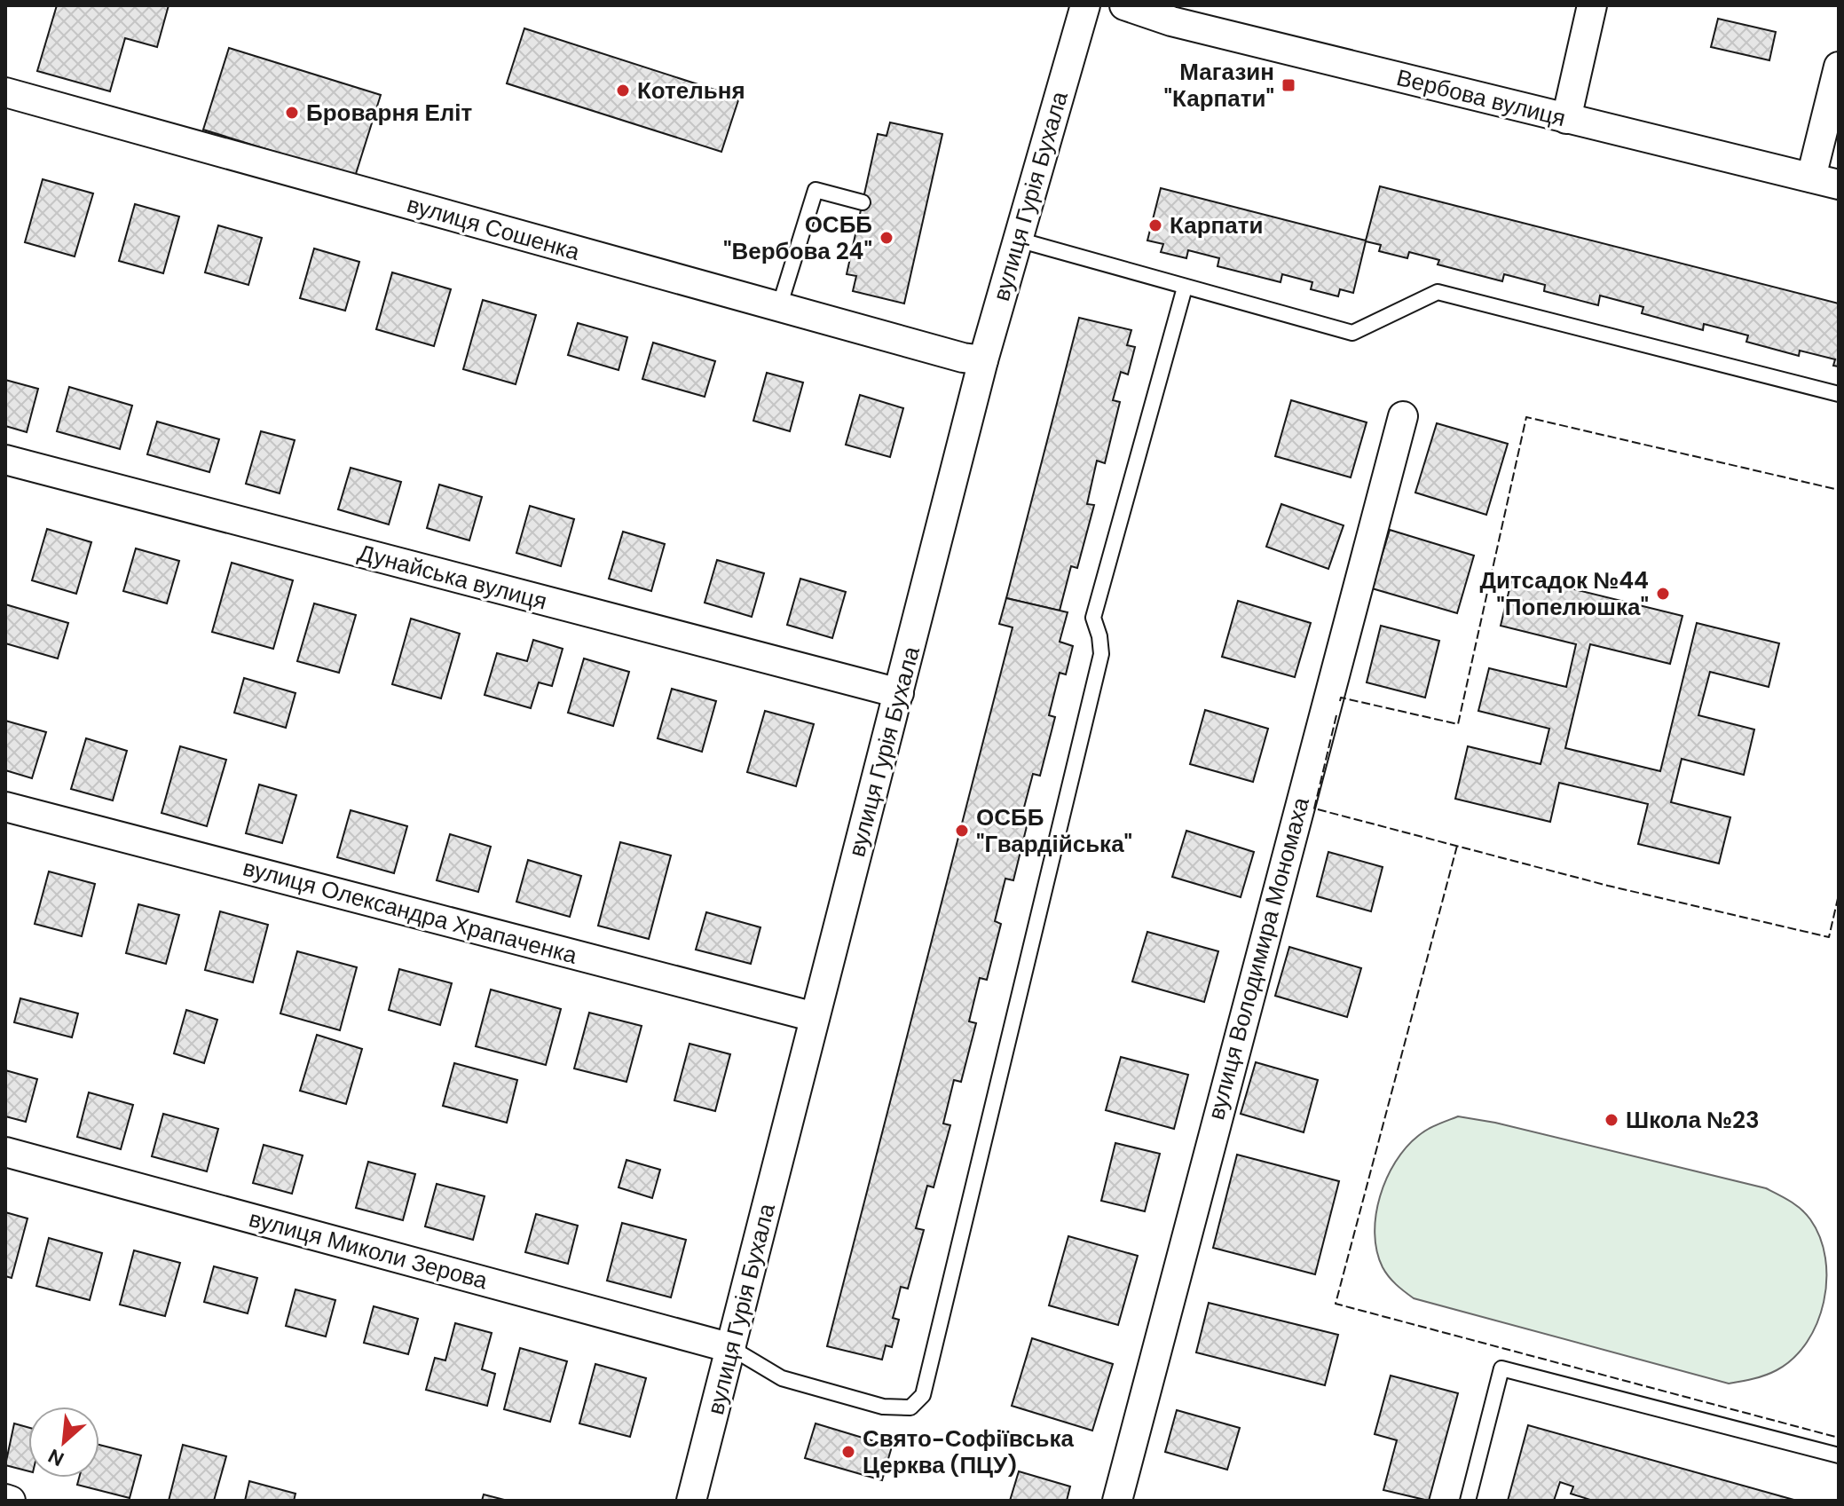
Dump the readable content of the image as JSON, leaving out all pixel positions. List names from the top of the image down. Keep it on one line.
{"streets":{"street":["Вербова вулиця","вулиця Гурія Бухала","вулиця Сошенка","Дунайська вулиця","вулиця Олександра Храпаченка","вулиця Володимира Мономаха","вулиця Миколи Зерова"]},"crossings":[["вулиця Гурія Бухала","вулиця Сошенка"],["вулиця Гурія Бухала","Дунайська вулиця"],["вулиця Гурія Бухала","вулиця Олександра Храпаченка"],["вулиця Гурія Бухала","вулиця Миколи Зерова"]],"places":{"transit":["Магазин \"Карпати\""],"other":["Котельня","Броварня Еліт","Карпати","ОСББ \"Вербова 24\"","Дитсадок №44 \"Попелюшка\"","ОСББ \"Гвардійська\"","Школа №23","Свято-Софіївська Церква (ПЦУ)"]},"north":"bottom left"}
